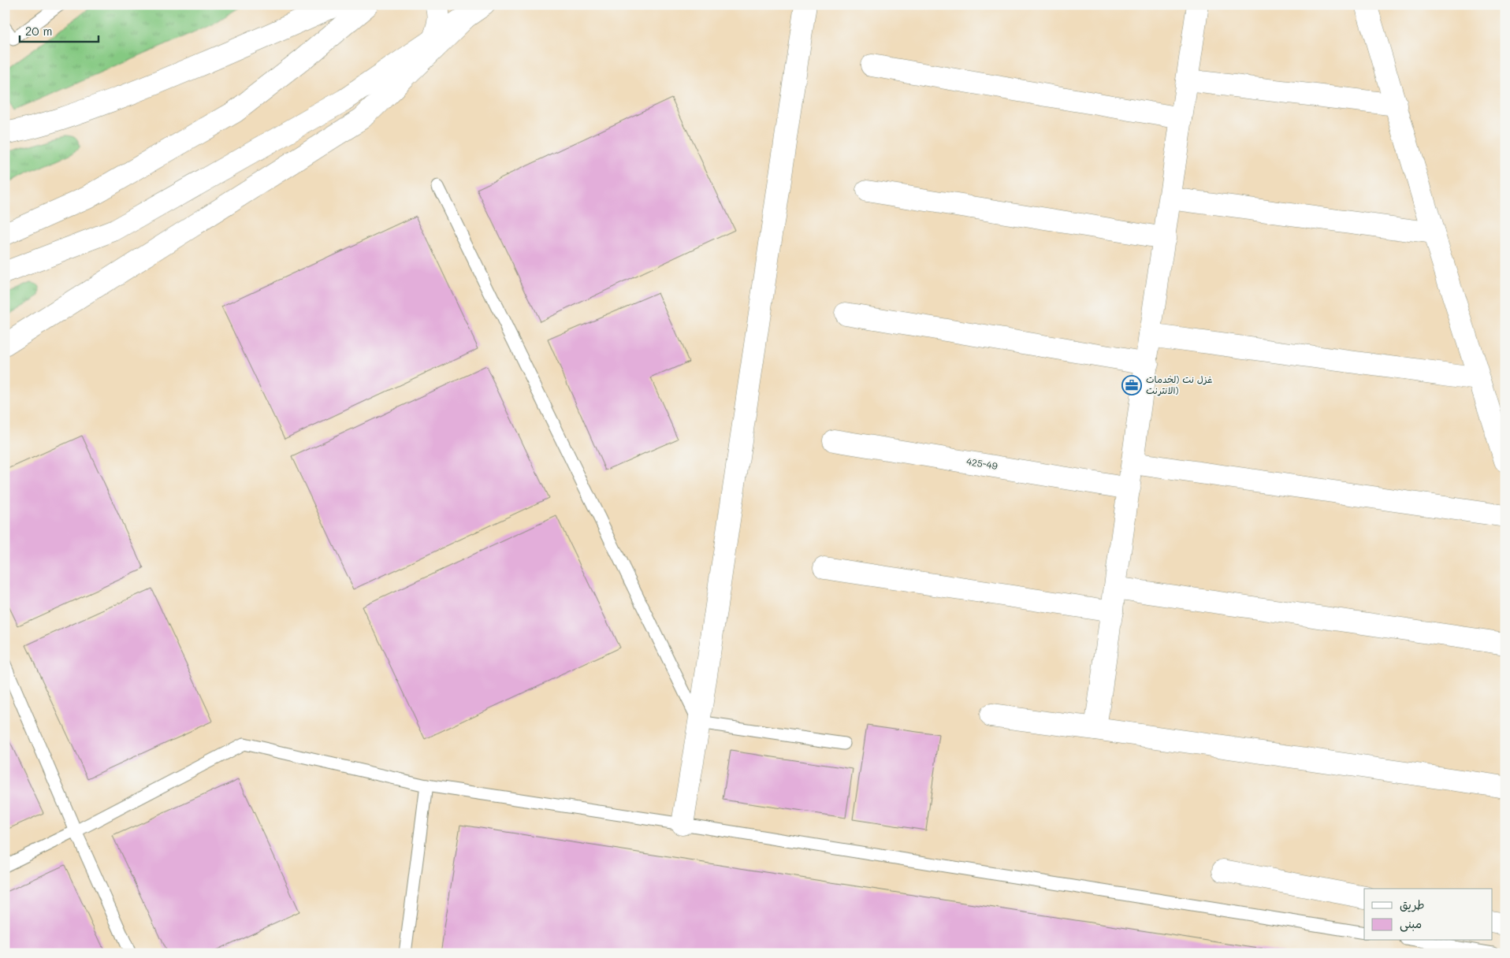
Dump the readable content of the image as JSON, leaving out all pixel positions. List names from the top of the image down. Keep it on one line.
{"streets":{"main road":["425-49"]},"places":{"office":["غزل نت (لخدمات الانترنت)"]},"legend":["طريق","مبنى"],"scale_bar":"20 m"}
